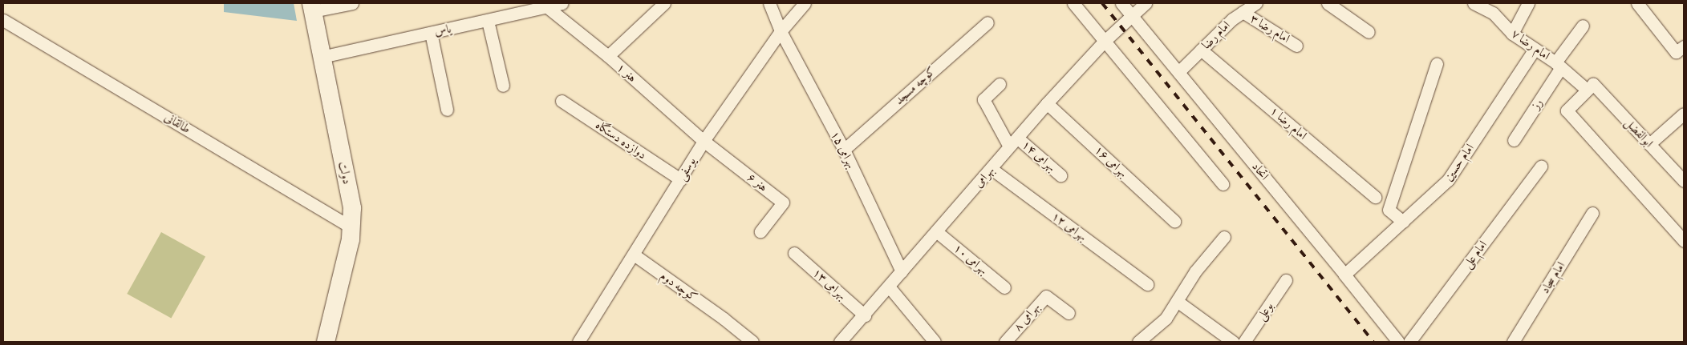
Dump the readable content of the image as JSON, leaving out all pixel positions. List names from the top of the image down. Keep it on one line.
{"streets":{"main road":["دولت"],"street":["امام رضا ۳","یاس","امام رضا","امام رضا ۷","هنر ۱","کوچه مسجد","رز","طالقانی","امام رضا ۱","ابوالفضل","دوازده دستگاه","بهرامی ۱۵","بهرامی ۱۴","بهرامی ۱۶","امام حسین","یوسفی","اتحاد","بهرامی","هنر ۶","بهرامی ۱۲","امام علی","بهرامی ۱۰","امام سجاد","بهرامی ۱۳","کوچه دوم","بوعلی","بهرامی ۸"]},"crossings":[["امام رضا ۳","امام رضا"],["یاس","هنر ۱"],["یاس","دولت"],["امام رضا","امام رضا ۱"],["امام رضا","اتحاد"],["امام رضا ۷","رز"],["امام رضا ۷","ابوالفضل"],["امام رضا ۷","امام حسین"],["هنر ۱","یوسفی"],["هنر ۱","هنر ۶"],["کوچه مسجد","بهرامی ۱۵"],["طالقانی","دولت"],["دوازده دستگاه","یوسفی"],["بهرامی ۱۵","یوسفی"],["بهرامی ۱۵","بهرامی"],["بهرامی ۱۴","بهرامی"],["بهرامی ۱۶","بهرامی"],["امام حسین","اتحاد"],["یوسفی","هنر ۶"],["یوسفی","کوچه دوم"],["اتحاد","بهرامی"],["بهرامی","بهرامی ۱۲"],["بهرامی","بهرامی ۱۰"],["بهرامی","بهرامی ۱۳"]]}
